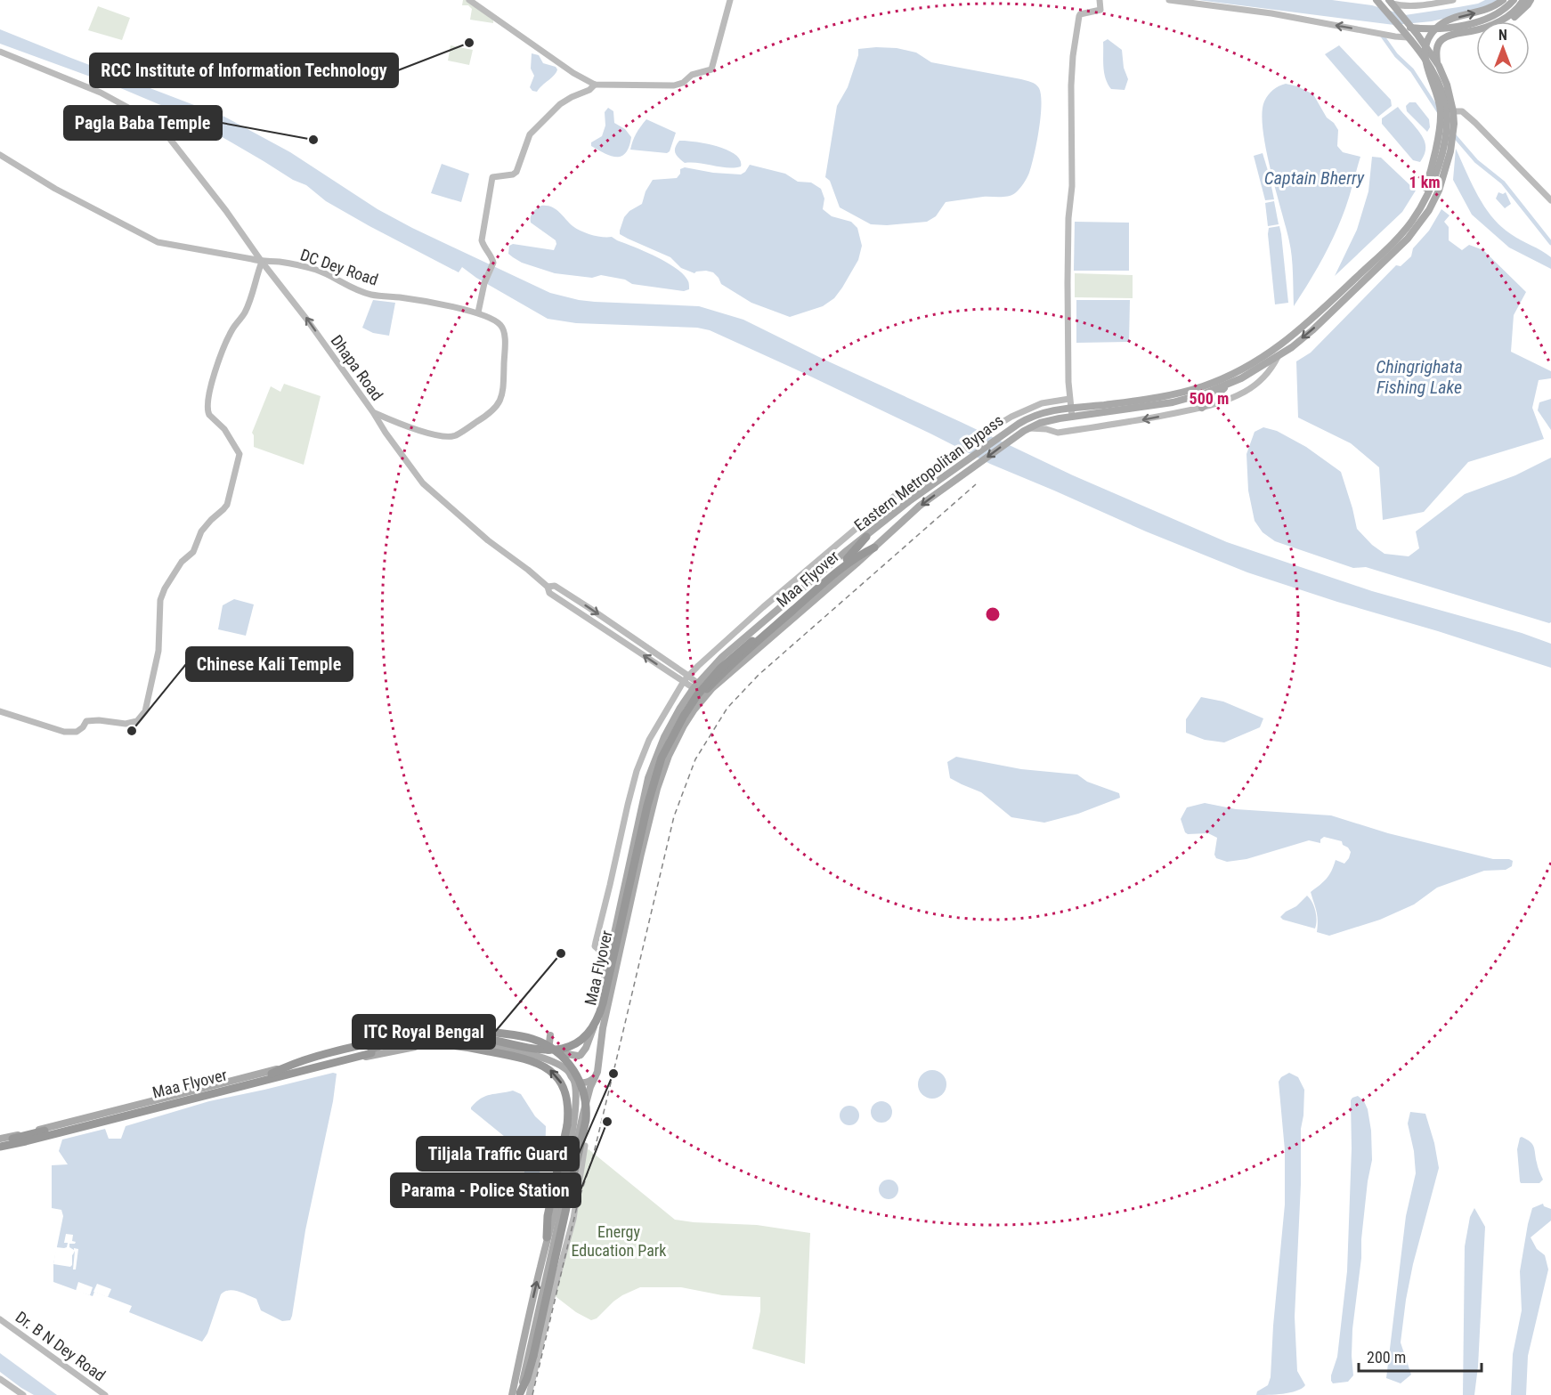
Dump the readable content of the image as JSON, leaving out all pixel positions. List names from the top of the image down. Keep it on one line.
{"streets":{"highway":["Maa Flyover"],"main road":["Eastern Metropolitan Bypass"],"street":["DC Dey Road","Dhapa Road","Dr. B N Dey Road"]},"crossings":[["DC Dey Road","Dhapa Road"],["Dhapa Road","Eastern Metropolitan Bypass"],["Eastern Metropolitan Bypass","Maa Flyover"]],"water":["Captain Bherry","Chingrighata Fishing Lake"],"parks":["Energy Education Park"],"places":["RCC Institute of Information Technology","Pagla Baba Temple","Chinese Kali Temple","ITC Royal Bengal","Tiljala Traffic Guard","Parama - Police Station"],"scale_bar":"200 m","north":"top","rings":["1 km","500 m"]}
